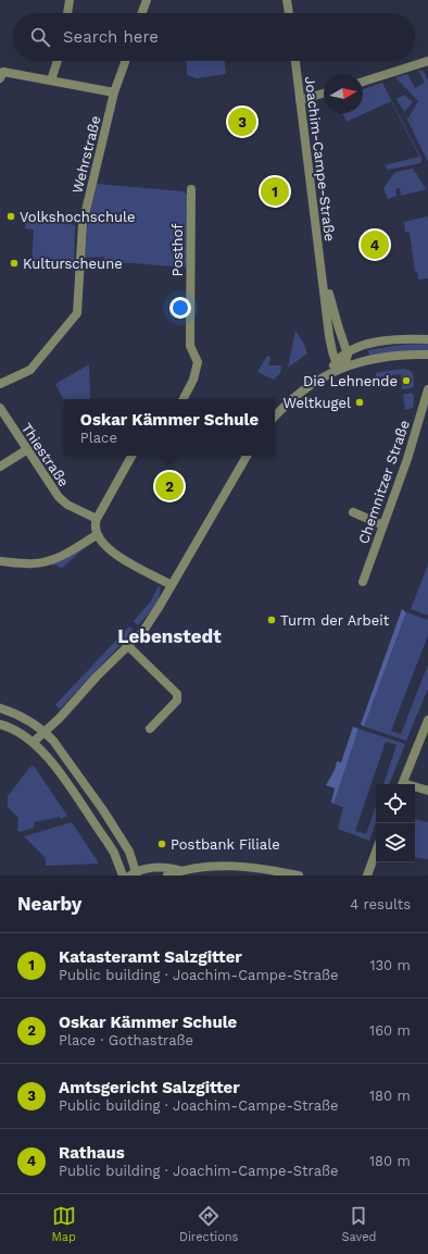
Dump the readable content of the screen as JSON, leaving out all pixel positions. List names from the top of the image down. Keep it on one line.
{"streets":{"street":["Wehrstraße","Joachim-Campe-Straße","Posthof","Thiestraße","Chemnitzer Straße"]},"districts":["Lebenstedt"],"places":["Volkshochschule","Kulturscheune","Die Lehnende","Weltkugel","Turm der Arbeit","Postbank Filiale"],"north":"right","page":{"search":"Search here","pins":["3","1","4","2"],"popup":["Oskar Kämmer Schule","Place"],"heading":["Nearby","4 results"],"list":[{"mark":"1","name":"Katasteramt Salzgitter","note":"Public building · Joachim-Campe-Straße","value":"130 m"},{"mark":"2","name":"Oskar Kämmer Schule","note":"Place · Gothastraße","value":"160 m"},{"mark":"3","name":"Amtsgericht Salzgitter","note":"Public building · Joachim-Campe-Straße","value":"180 m"},{"mark":"4","name":"Rathaus","note":"Public building · Joachim-Campe-Straße","value":"180 m"}],"nav":["Map","Directions","Saved"]}}
